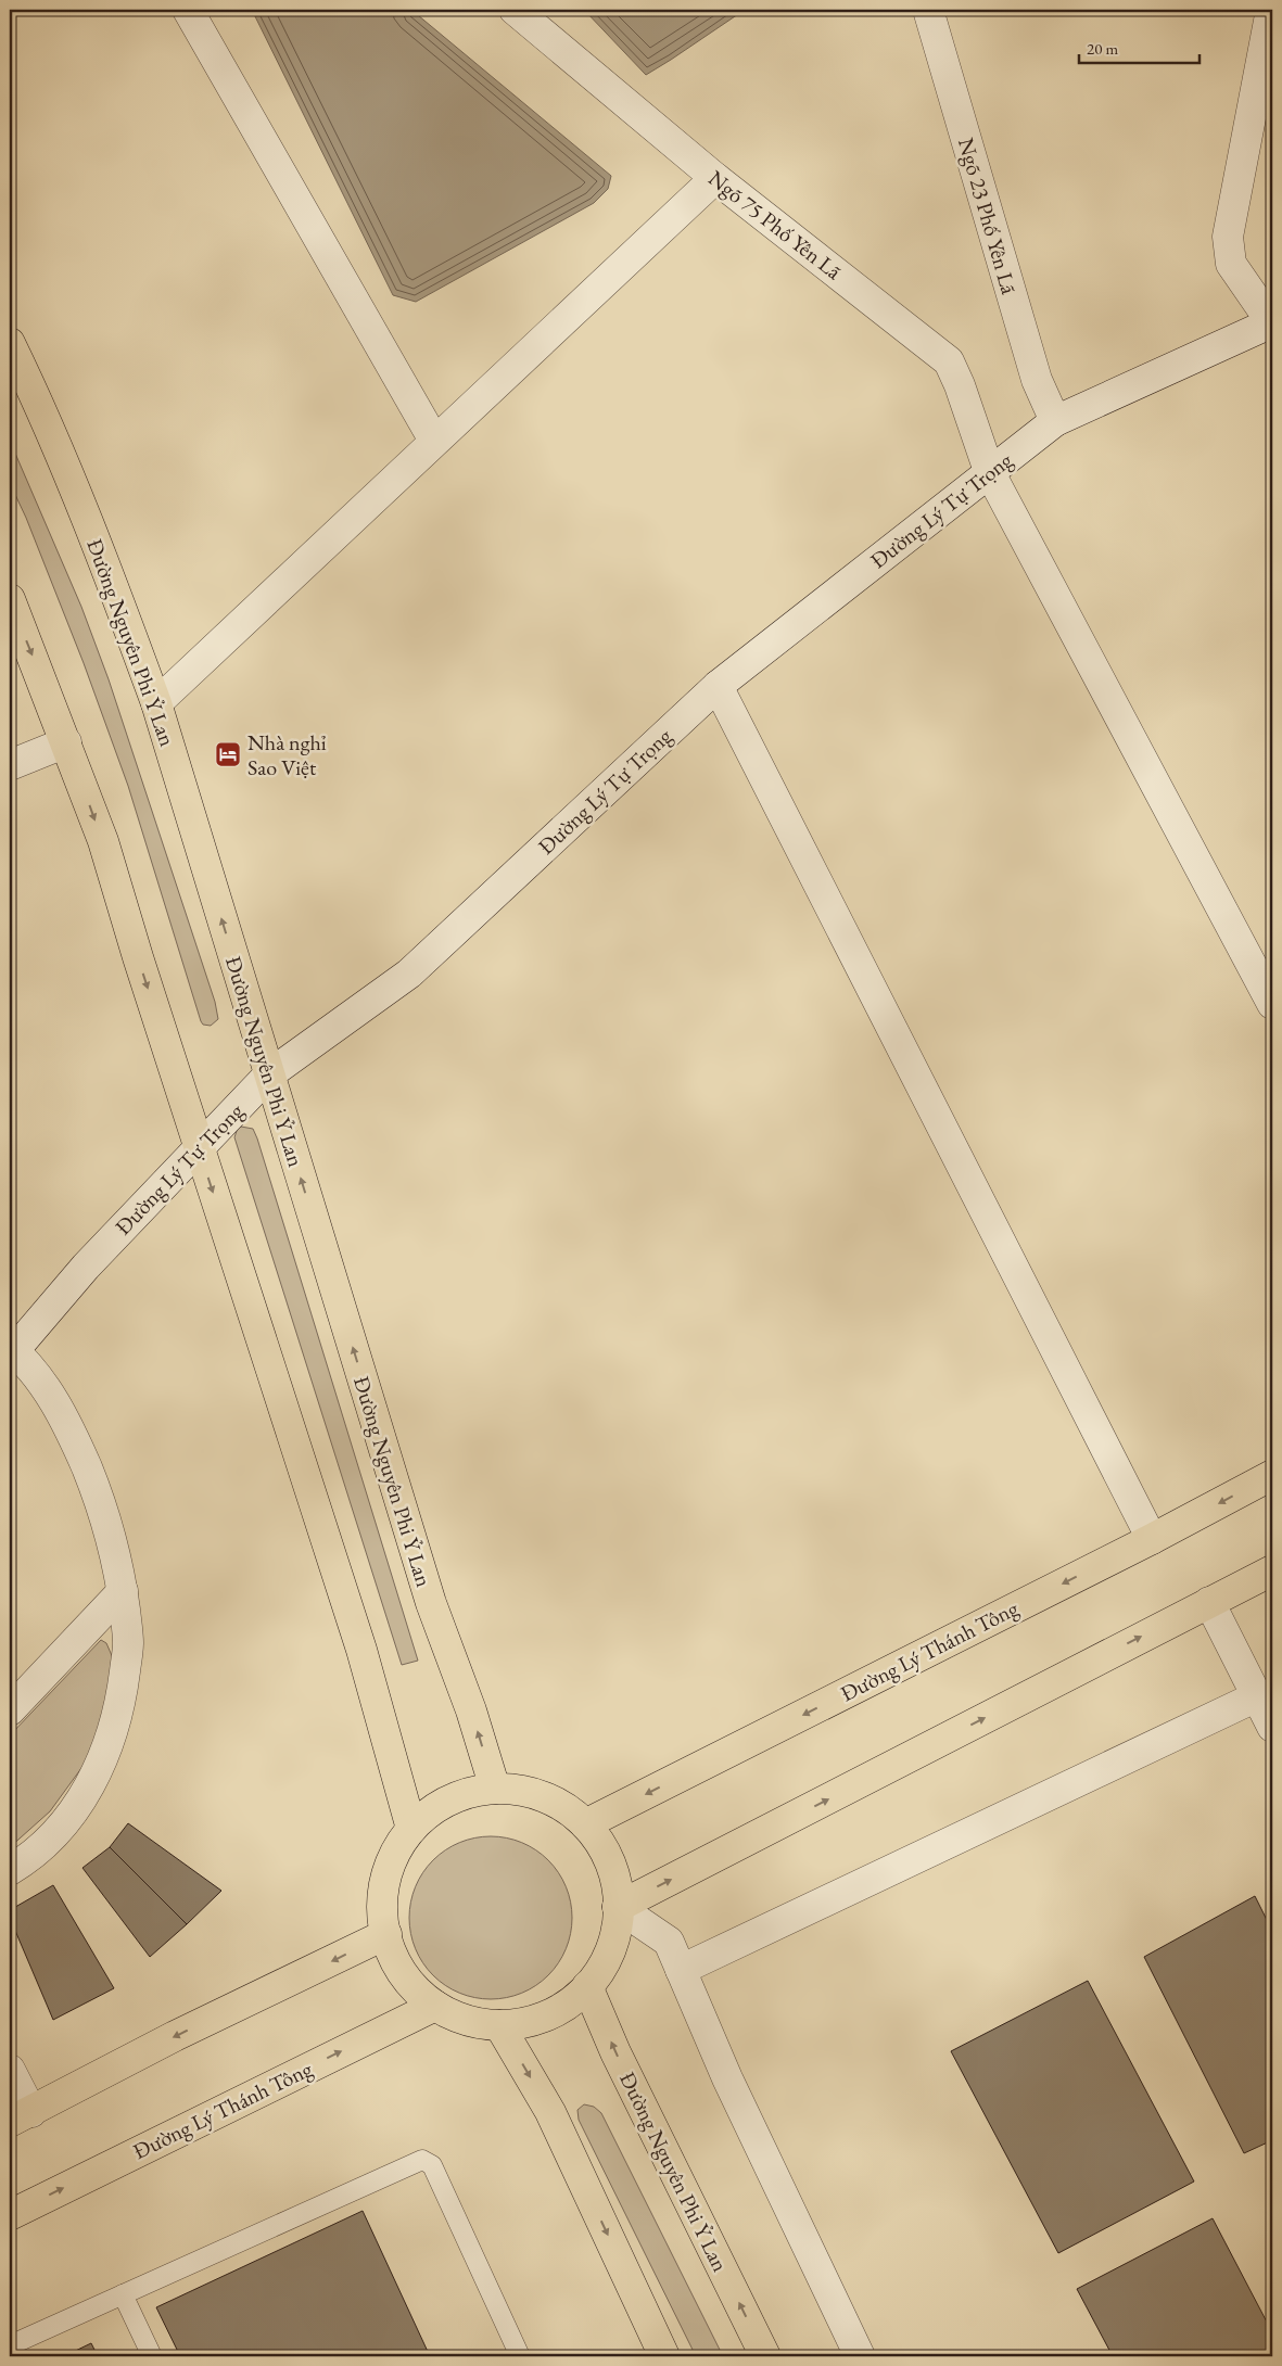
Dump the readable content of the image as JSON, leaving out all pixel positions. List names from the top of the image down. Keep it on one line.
{"streets":{"main road":["Đường Nguyên Phi Ỷ Lan","Đường Lý Thánh Tông"],"street":["Ngõ 23 Phố Yên Lã","Ngõ 75 Phố Yên Lã","Đường Lý Tự Trọng"]},"crossings":[["Ngõ 23 Phố Yên Lã","Đường Lý Tự Trọng"],["Ngõ 75 Phố Yên Lã","Đường Lý Tự Trọng"],["Đường Lý Tự Trọng","Đường Nguyên Phi Ỷ Lan"]],"places":{"hotel":["Nhà nghỉ Sao Việt"]},"scale_bar":"20 m"}
